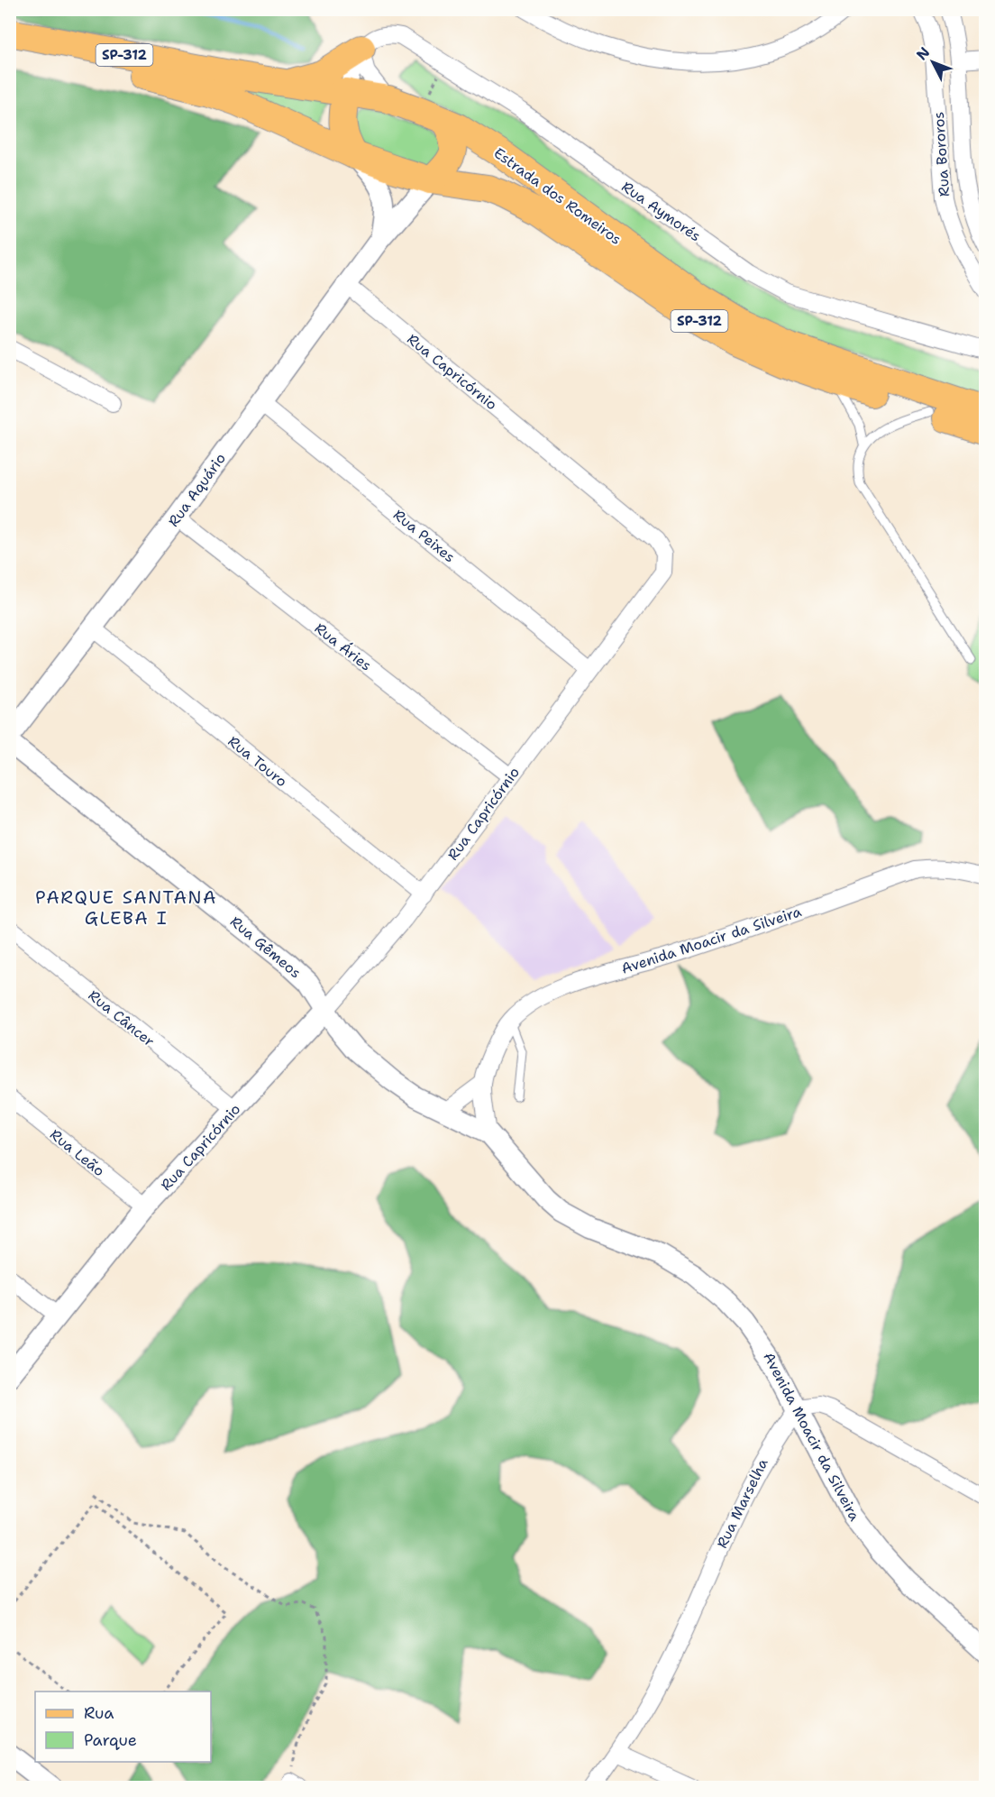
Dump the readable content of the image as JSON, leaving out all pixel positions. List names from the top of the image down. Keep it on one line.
{"streets":{"main road":["SP-312","Estrada dos Romeiros"],"street":["Rua Bororos","Rua Aymorés","Rua Capricórnio","Rua Aquário","Rua Peixes","Rua Áries","Rua Touro","Avenida Moacir da Silveira","Rua Gêmeos","Rua Câncer","Rua Leão","Rua Marselha"]},"crossings":[["Estrada dos Romeiros","Rua Aquário"],["Rua Capricórnio","Rua Aquário"],["Rua Capricórnio","Rua Peixes"],["Rua Capricórnio","Rua Áries"],["Rua Capricórnio","Rua Touro"],["Rua Capricórnio","Rua Gêmeos"],["Rua Capricórnio","Rua Câncer"],["Rua Capricórnio","Rua Leão"],["Rua Aquário","Rua Peixes"],["Rua Aquário","Rua Áries"],["Rua Aquário","Rua Touro"],["Avenida Moacir da Silveira","Rua Gêmeos"],["Avenida Moacir da Silveira","Rua Marselha"]],"districts":["PARQUE SANTANA GLEBA I"],"legend":["Rua","Parque"],"north":"top left"}
